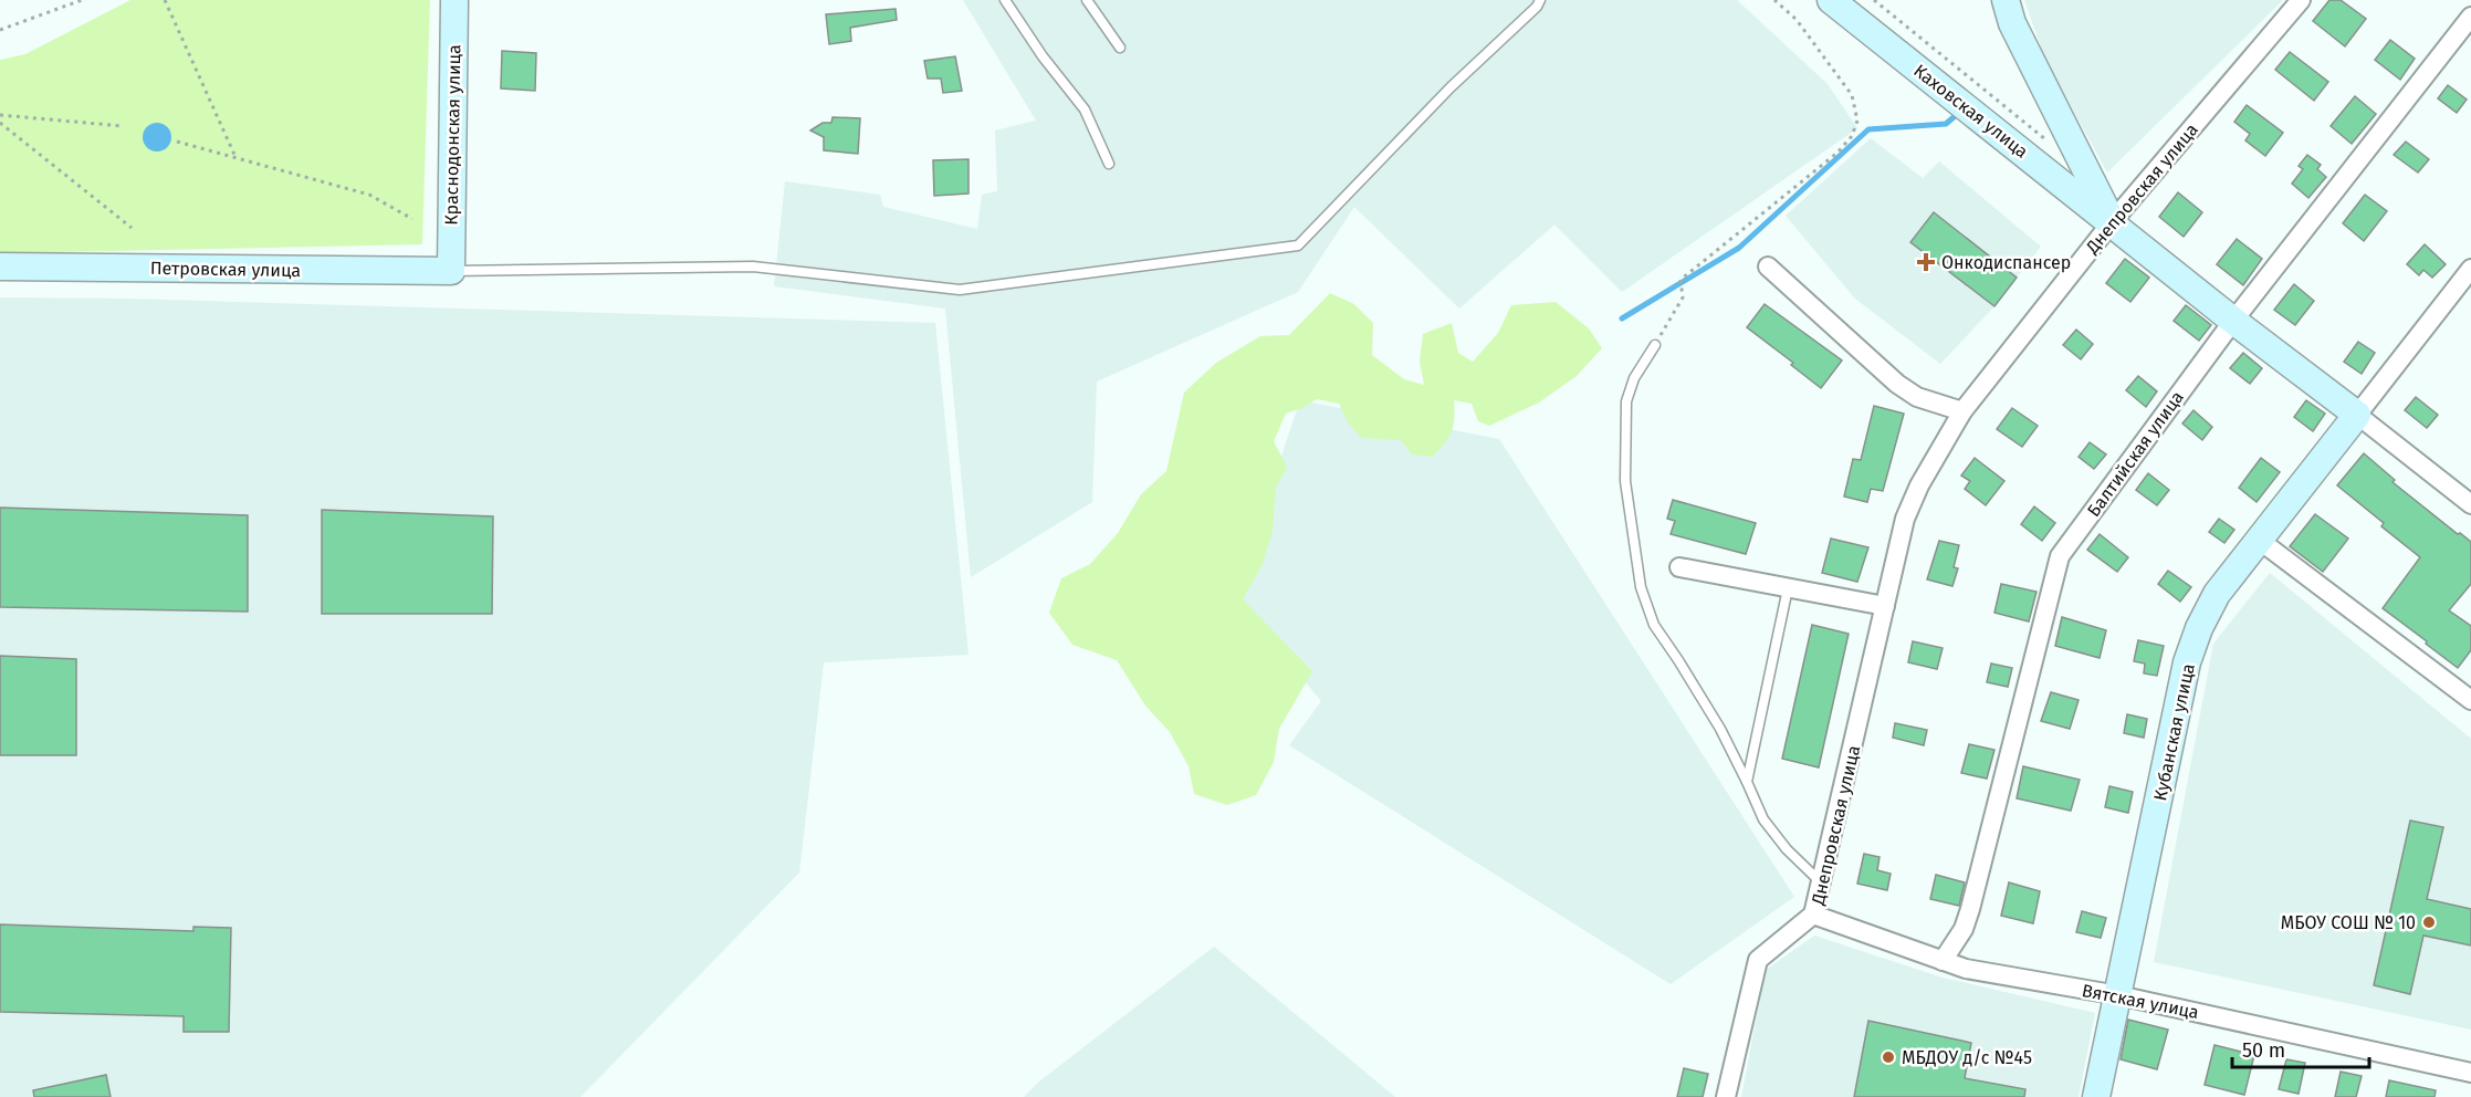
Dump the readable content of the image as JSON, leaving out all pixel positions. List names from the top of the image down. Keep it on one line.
{"streets":{"street":["Каховская улица","Краснодонская улица","Днепровская улица","Петровская улица","Балтийская улица","Кубанская улица","Вятская улица"]},"crossings":[["Каховская улица","Днепровская улица"],["Краснодонская улица","Петровская улица"],["Днепровская улица","Вятская улица"],["Балтийская улица","Вятская улица"],["Кубанская улица","Вятская улица"]],"places":{"health":["Онкодиспансер"],"other":["МБОУ СОШ № 10","МБДОУ д/с №45"]},"scale_bar":"50 m"}
